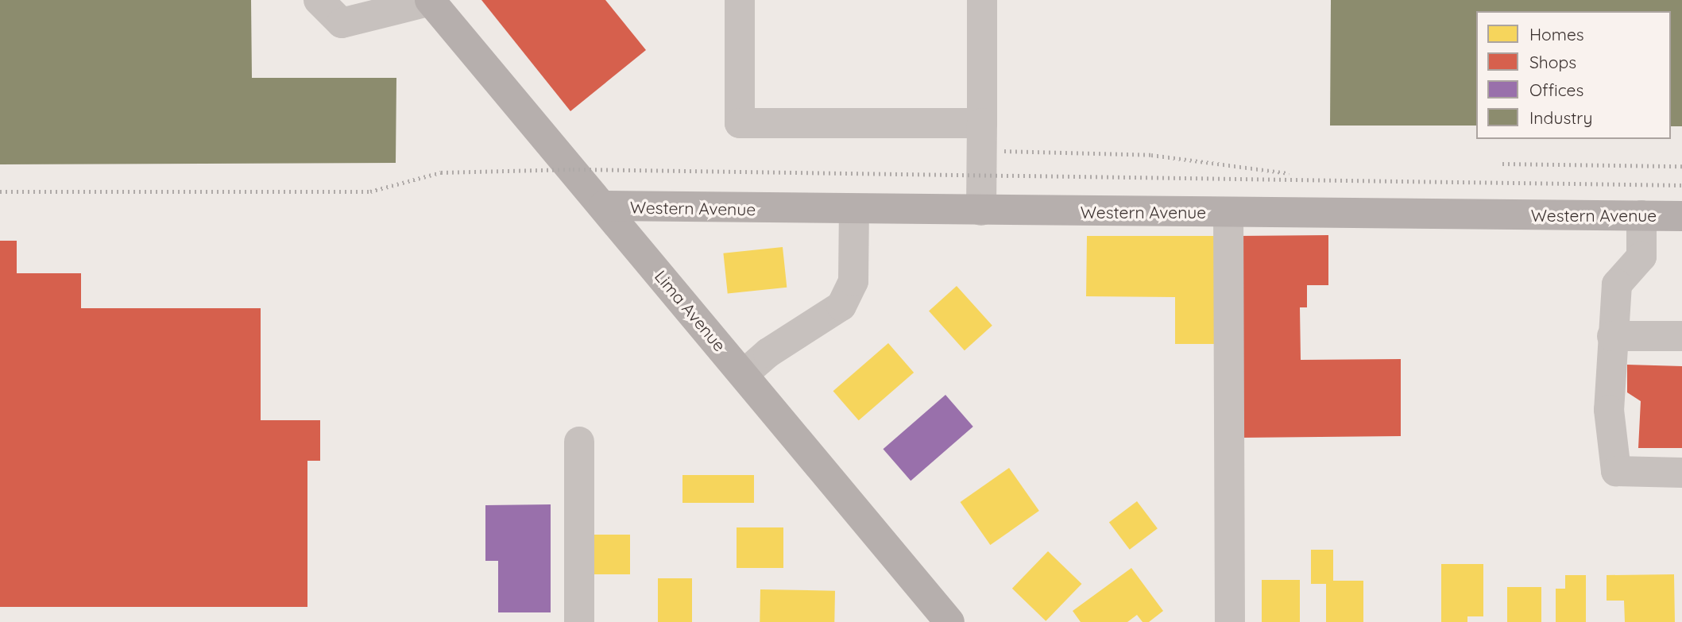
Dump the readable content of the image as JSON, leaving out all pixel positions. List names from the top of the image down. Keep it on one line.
{"streets":{"main road":["Western Avenue","Lima Avenue"]},"crossings":[["Western Avenue","Lima Avenue"]],"legend":["Homes","Shops","Offices","Industry"]}
